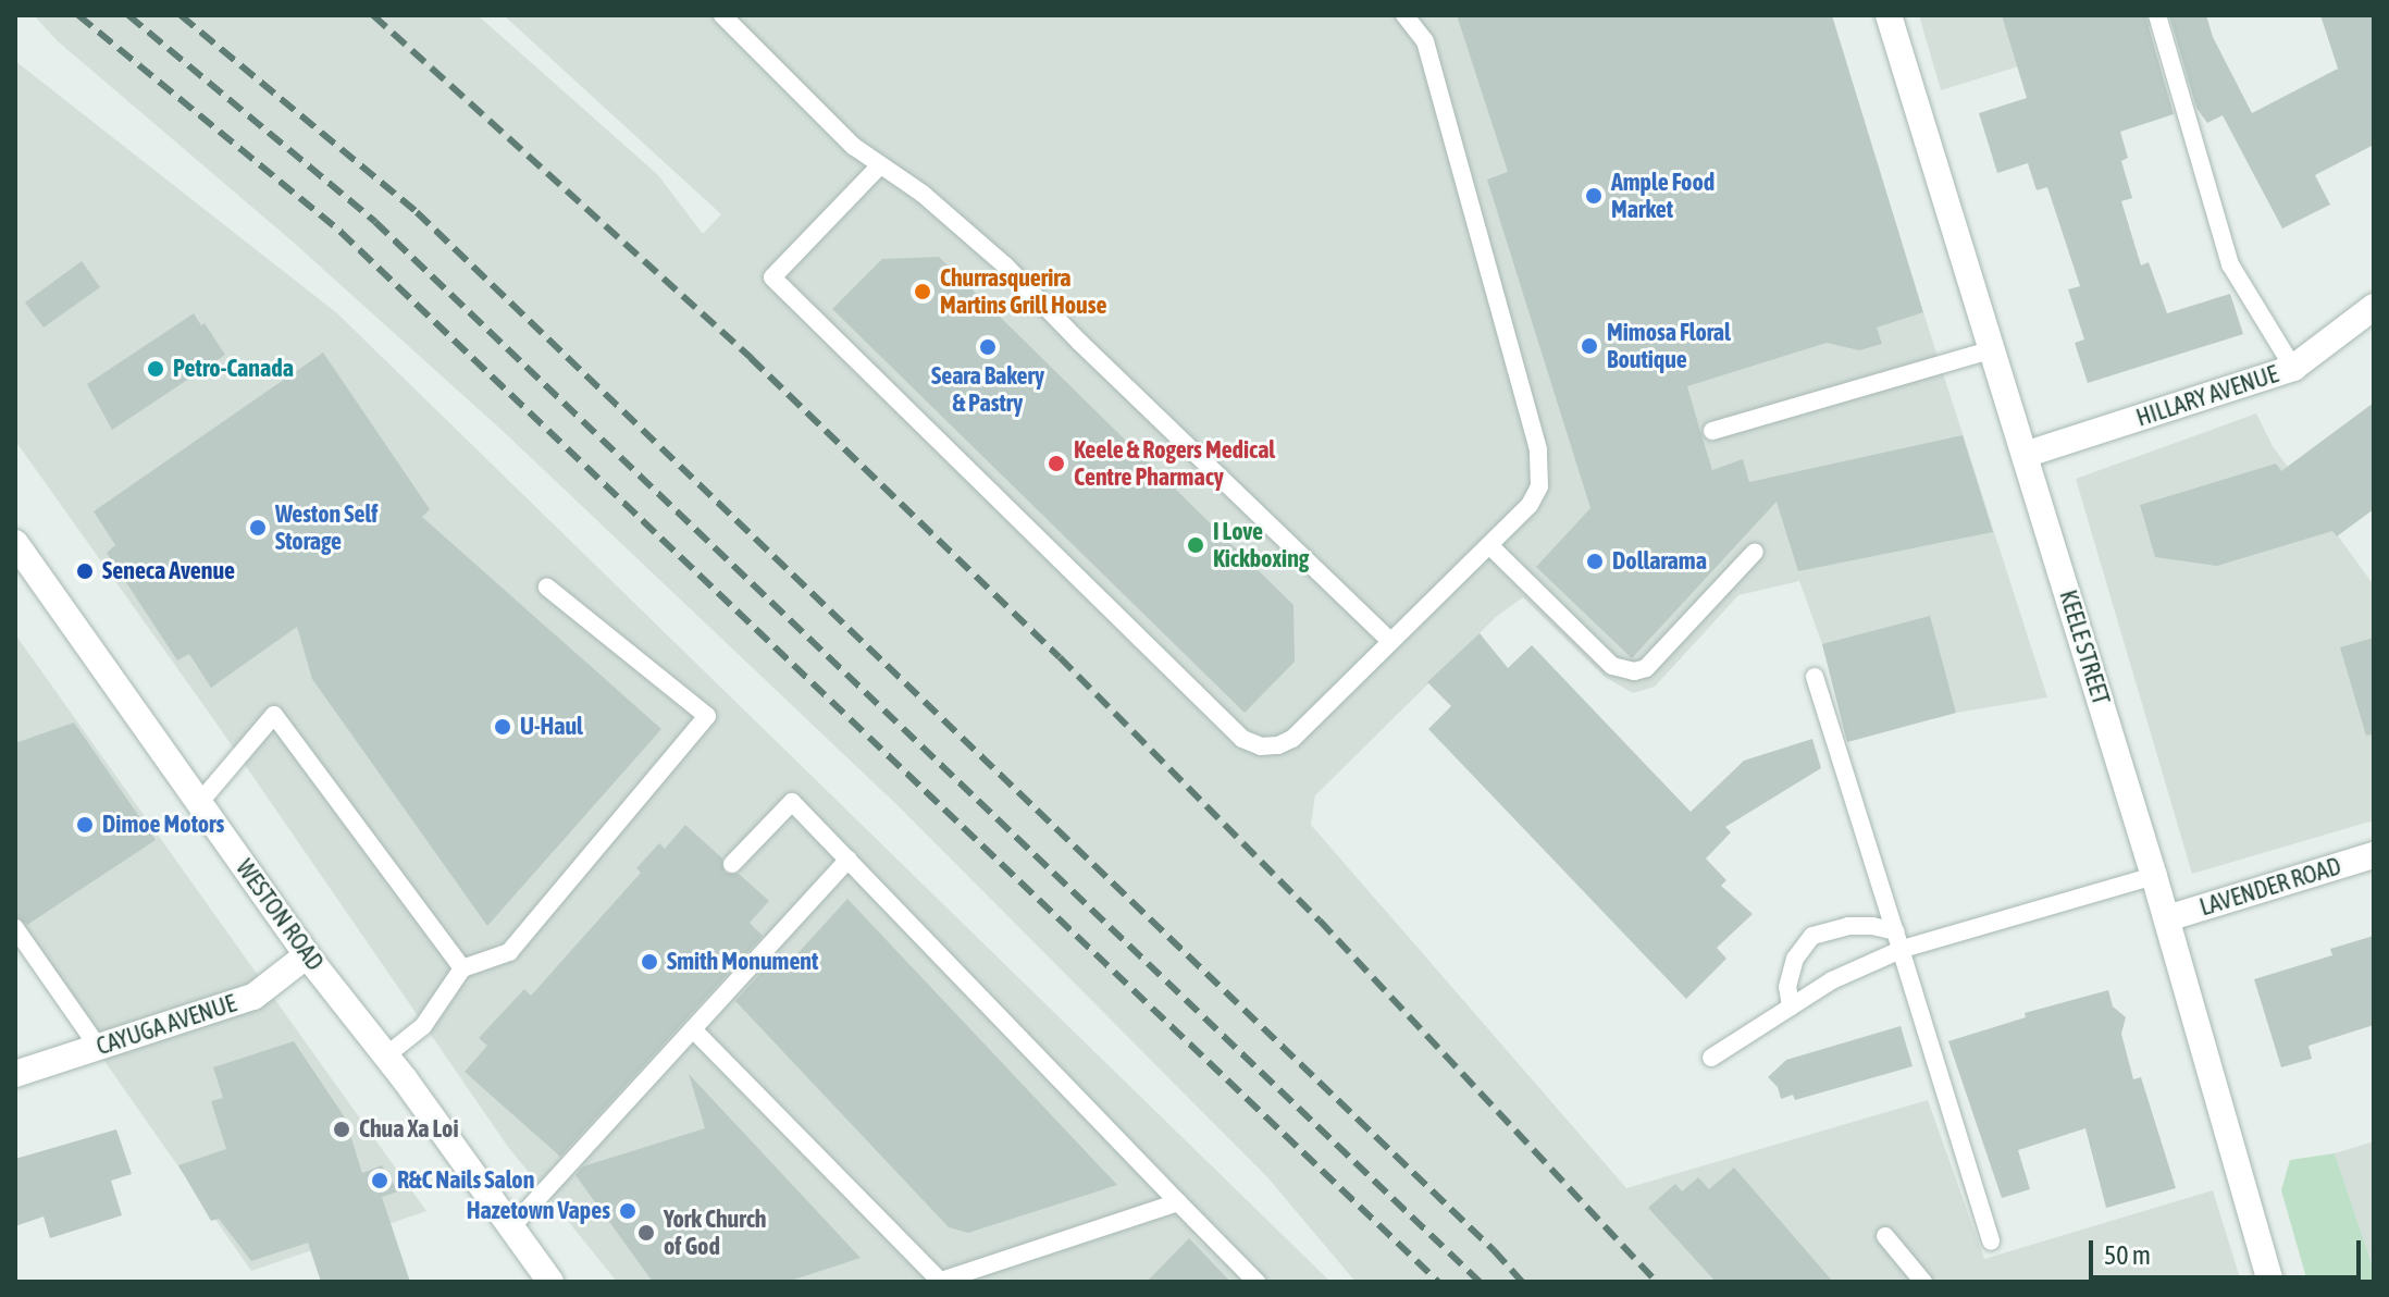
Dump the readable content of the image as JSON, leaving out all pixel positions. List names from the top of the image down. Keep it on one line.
{"streets":{"street":["HILLARY AVENUE","KEELE STREET","LAVENDER ROAD","WESTON ROAD","CAYUGA AVENUE"]},"crossings":[["HILLARY AVENUE","KEELE STREET"],["KEELE STREET","LAVENDER ROAD"],["WESTON ROAD","CAYUGA AVENUE"]],"places":["Ample Food Market","Churrasquerira Martins Grill House","Mimosa Floral Boutique","Seara Bakery & Pastry","Petro-Canada","Keele & Rogers Medical Centre Pharmacy","Weston Self Storage","I Love Kickboxing","Dollarama","Seneca Avenue","U-Haul","Dimoe Motors","Smith Monument","Chua Xa Loi","R&C Nails Salon","Hazetown Vapes","York Church of God"],"scale_bar":"50 m"}
